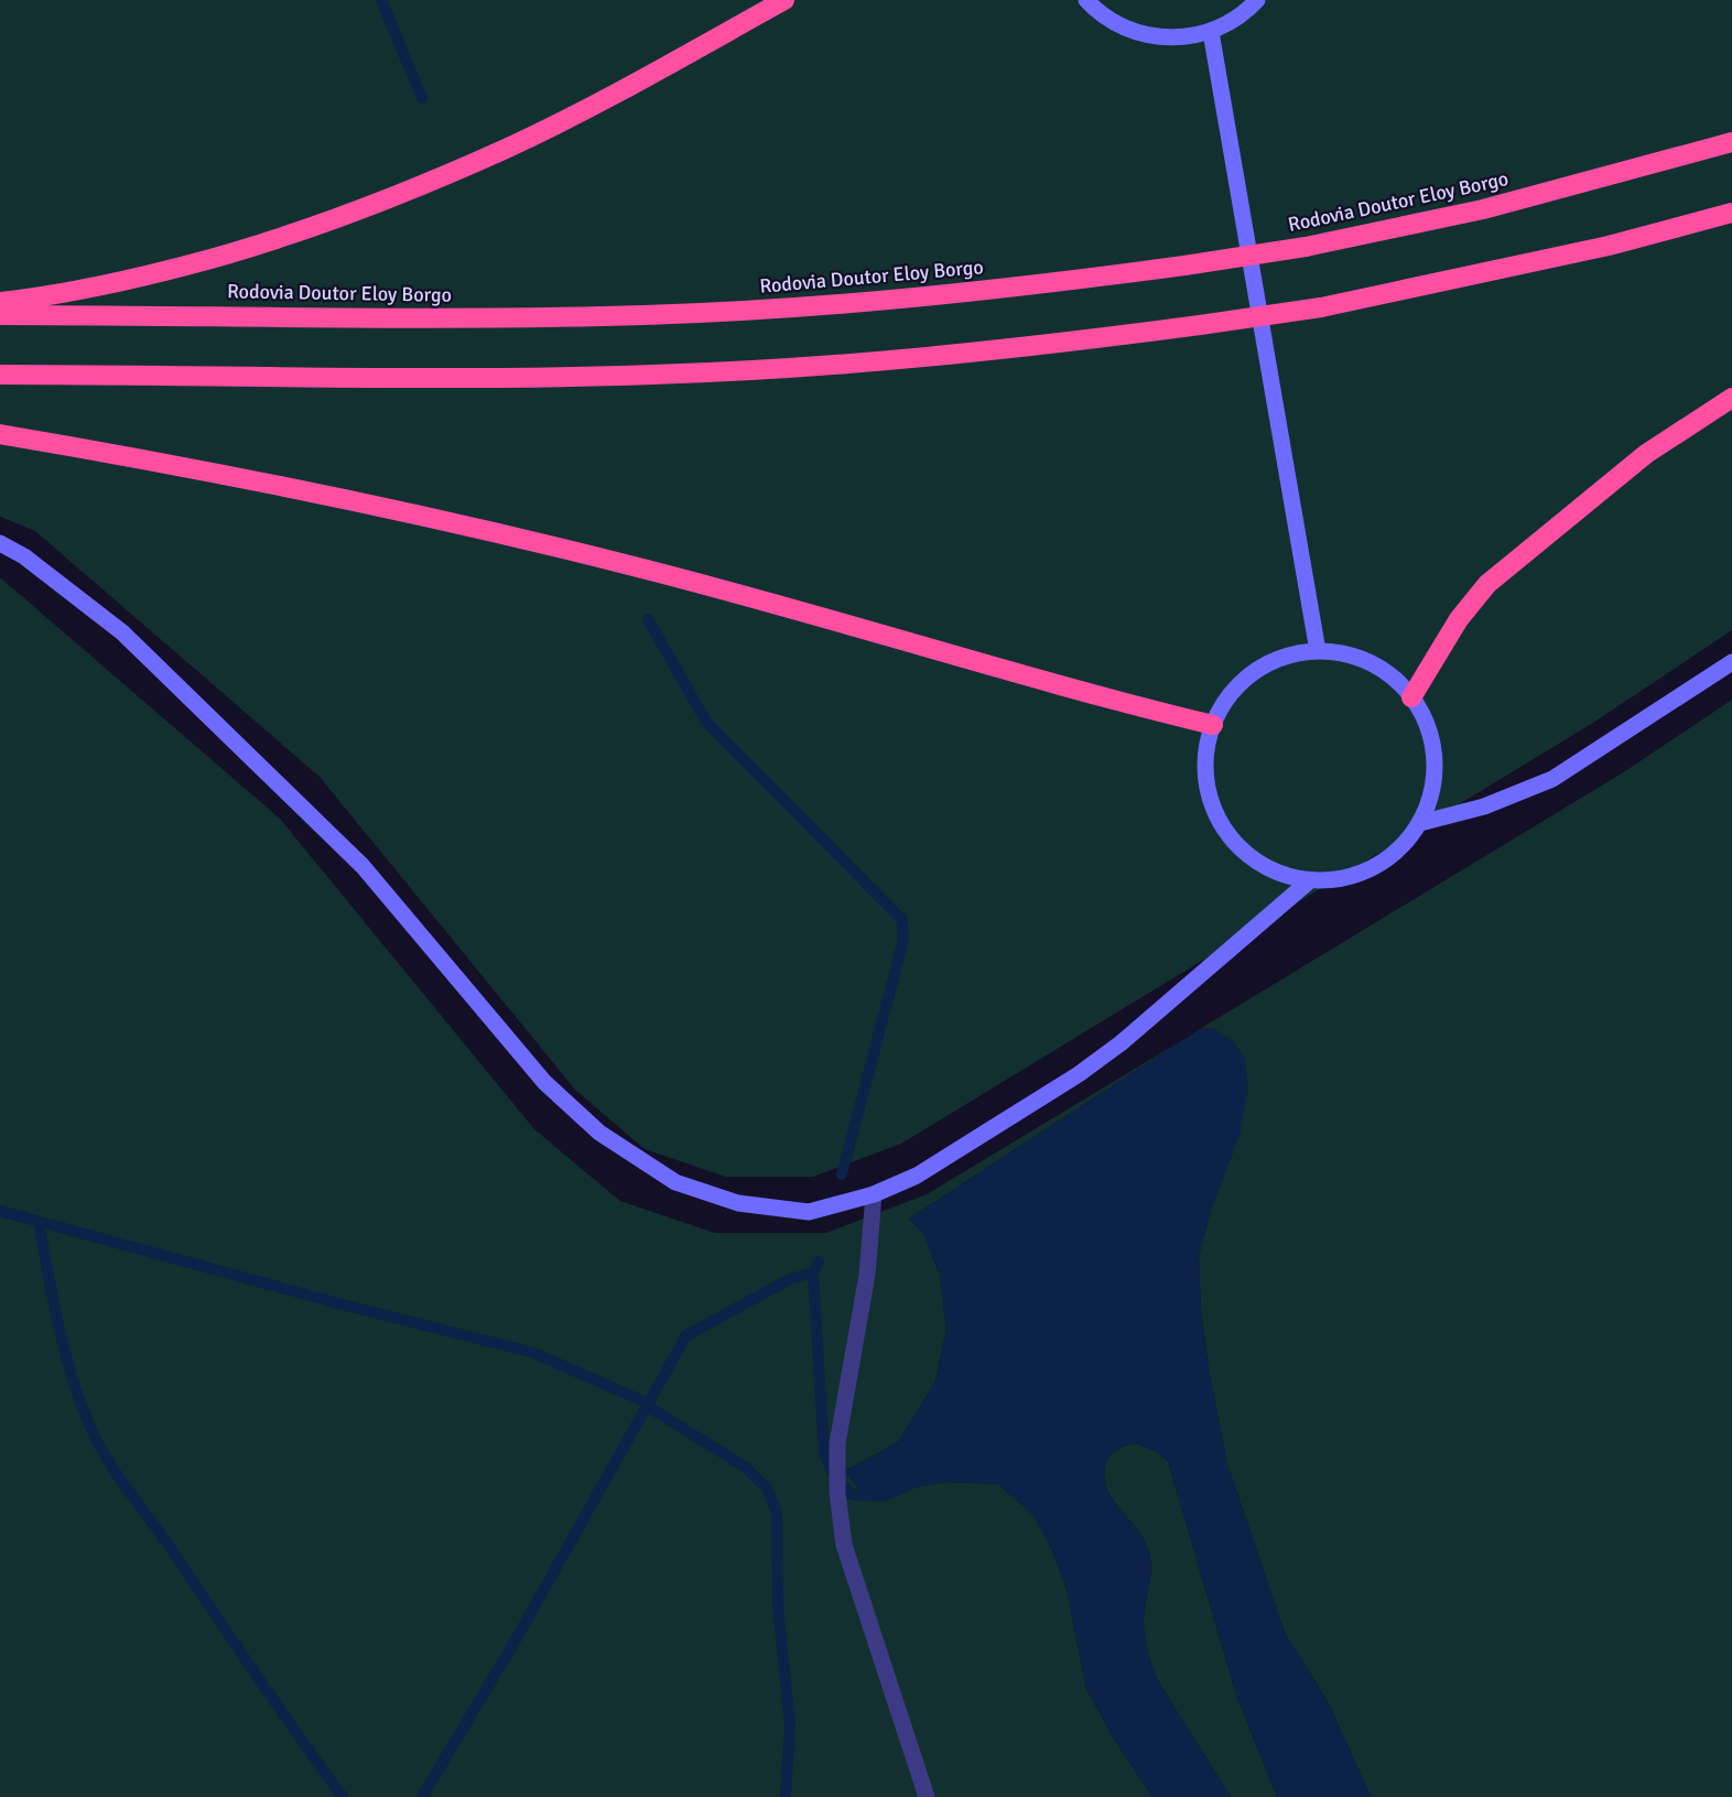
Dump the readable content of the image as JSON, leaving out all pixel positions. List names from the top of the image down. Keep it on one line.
{"streets":{"highway":["Rodovia Doutor Eloy Borgo"]}}
